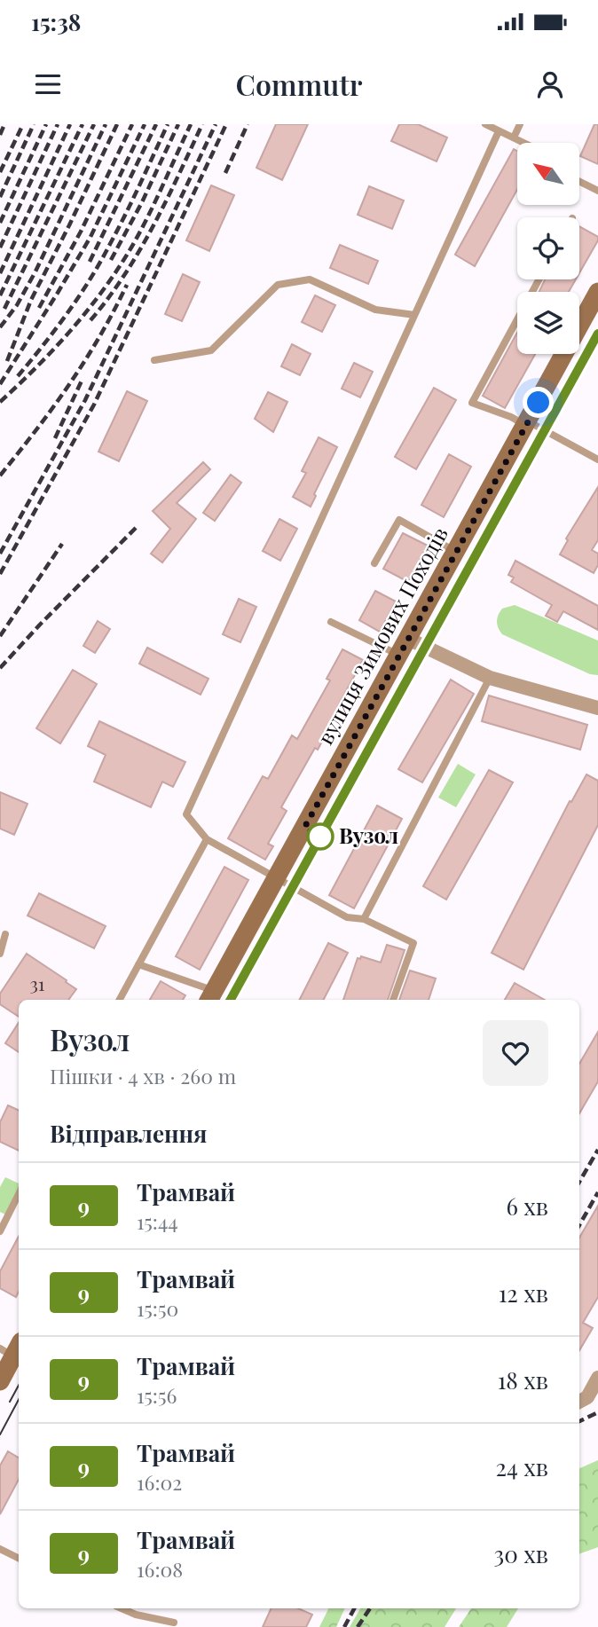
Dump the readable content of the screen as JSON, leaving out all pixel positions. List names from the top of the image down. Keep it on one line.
{"streets":{"main road":["вулиця Зимових Походів"]},"places":["Вузол"],"lines":["tram line 9"],"house_numbers":["31"],"north":"top left","page":{"status":"15:38","header":"Commutr","heading":[["Вузол","Пішки · 4 хв · 260 m"],"Відправлення"],"list":[{"mark":"9","name":"Трамвай","note":"15:44","value":"6 хв"},{"mark":"9","name":"Трамвай","note":"15:50","value":"12 хв"},{"mark":"9","name":"Трамвай","note":"15:56","value":"18 хв"},{"mark":"9","name":"Трамвай","note":"16:02","value":"24 хв"},{"mark":"9","name":"Трамвай","note":"16:08","value":"30 хв"}]}}
